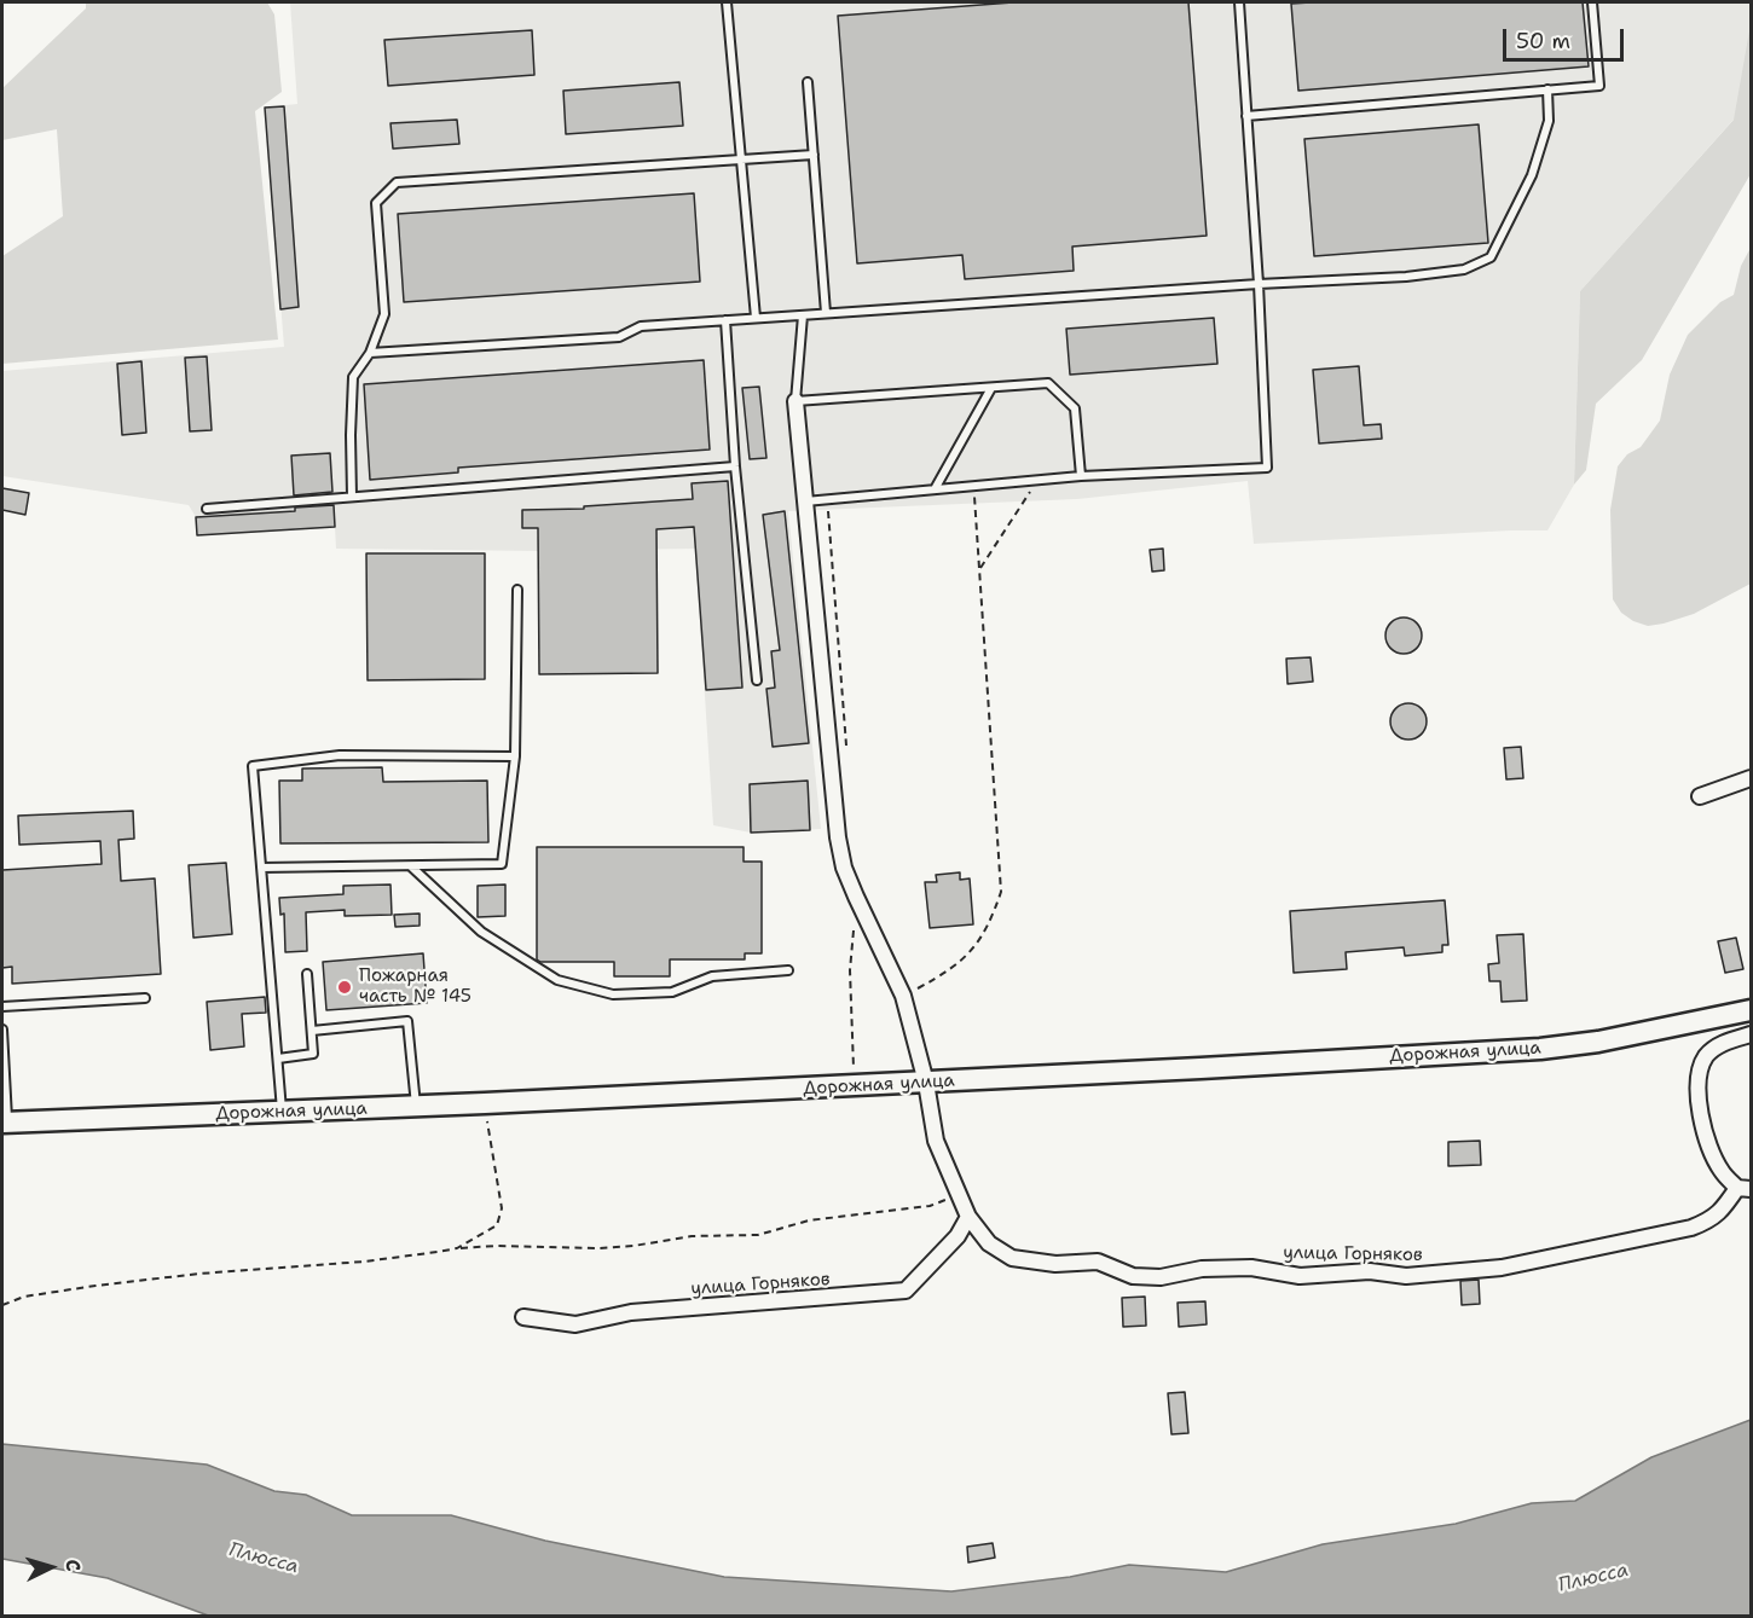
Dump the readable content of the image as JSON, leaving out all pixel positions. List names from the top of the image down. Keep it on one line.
{"streets":{"street":["Дорожная улица","улица Горняков"]},"crossings":[["Дорожная улица","улица Горняков"]],"water":["Плюсса"],"places":["Пожарная часть № 145"],"scale_bar":"50 m","north":"right"}
